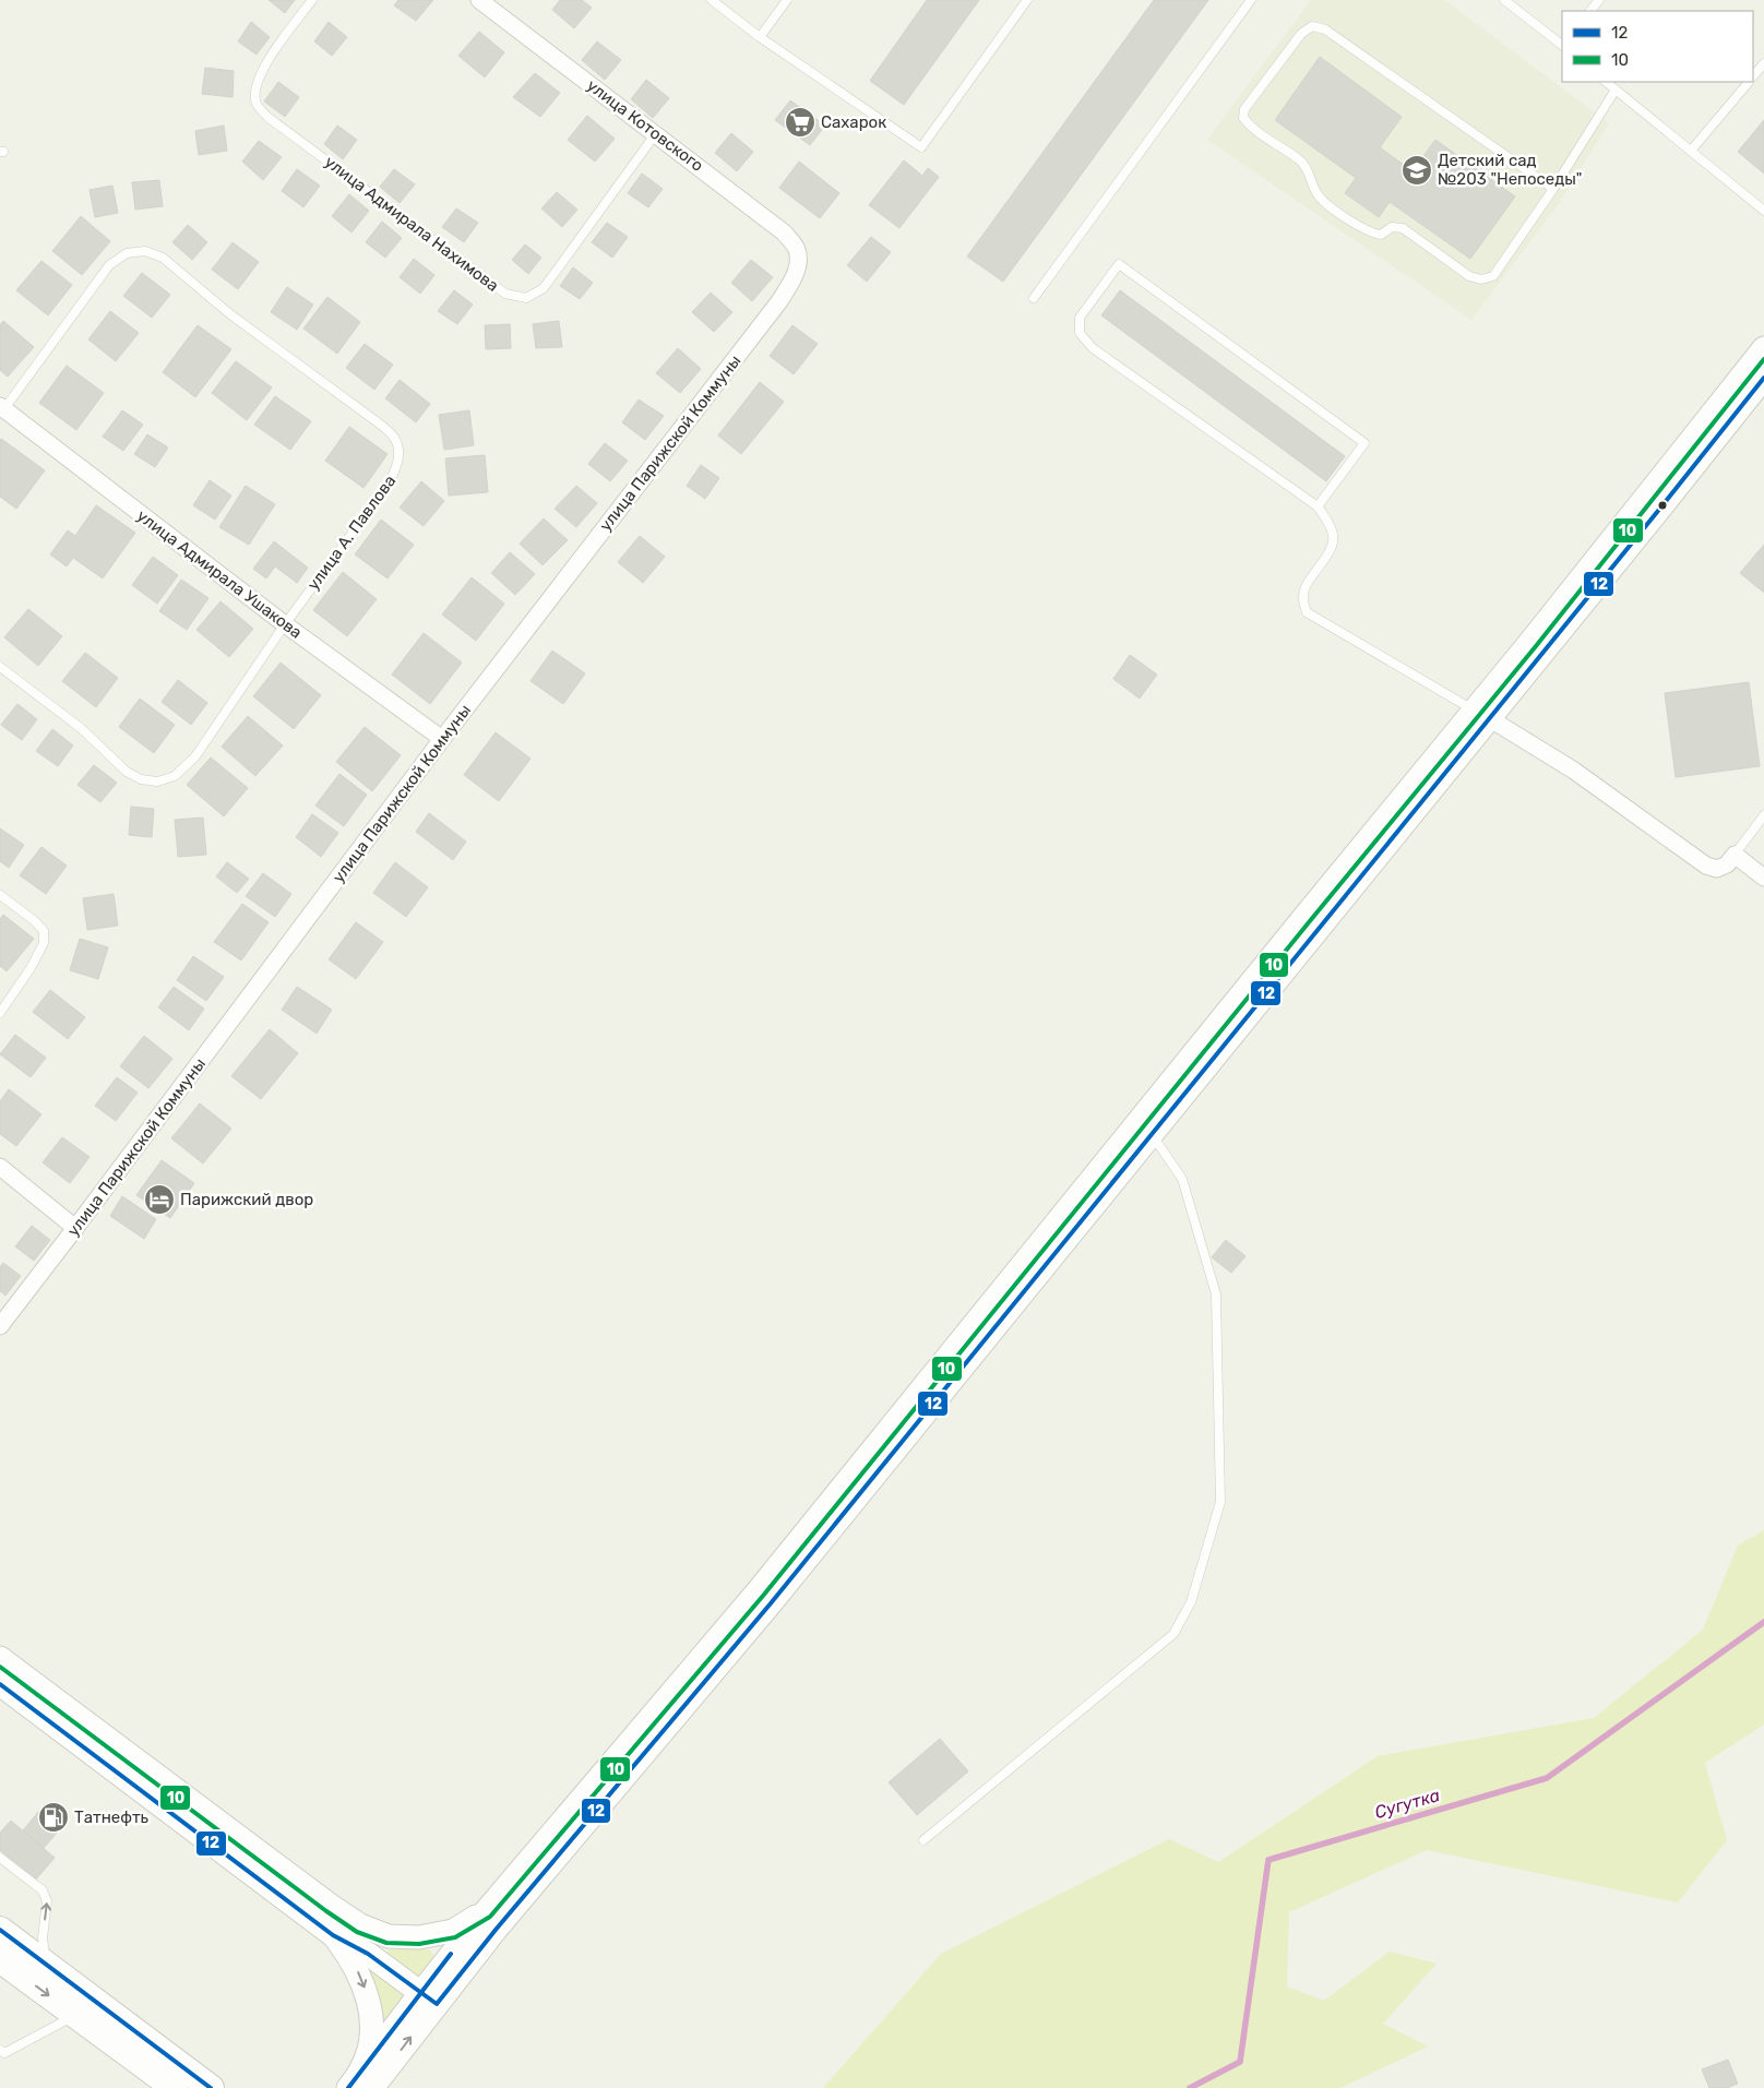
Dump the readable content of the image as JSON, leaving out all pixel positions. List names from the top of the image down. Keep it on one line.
{"streets":{"street":["улица Котовского","улица Парижской Коммуны","улица Адмирала Ушакова"],"lane":["улица Адмирала Нахимова","улица А. Павлова"]},"crossings":[["улица Котовского","улица Адмирала Нахимова"],["улица Котовского","улица Парижской Коммуны"],["улица Парижской Коммуны","улица Адмирала Ушакова"],["улица А. Павлова","улица Адмирала Ушакова"]],"water":["Сугутка"],"places":{"supermarket":["Сахарок"],"school or university":["Детский сад №203 \"Непоседы\""],"hotel":["Парижский двор"],"fuel station":["Татнефть"]},"lines":["transit line 10","transit line 12"],"legend":["12","10"]}
